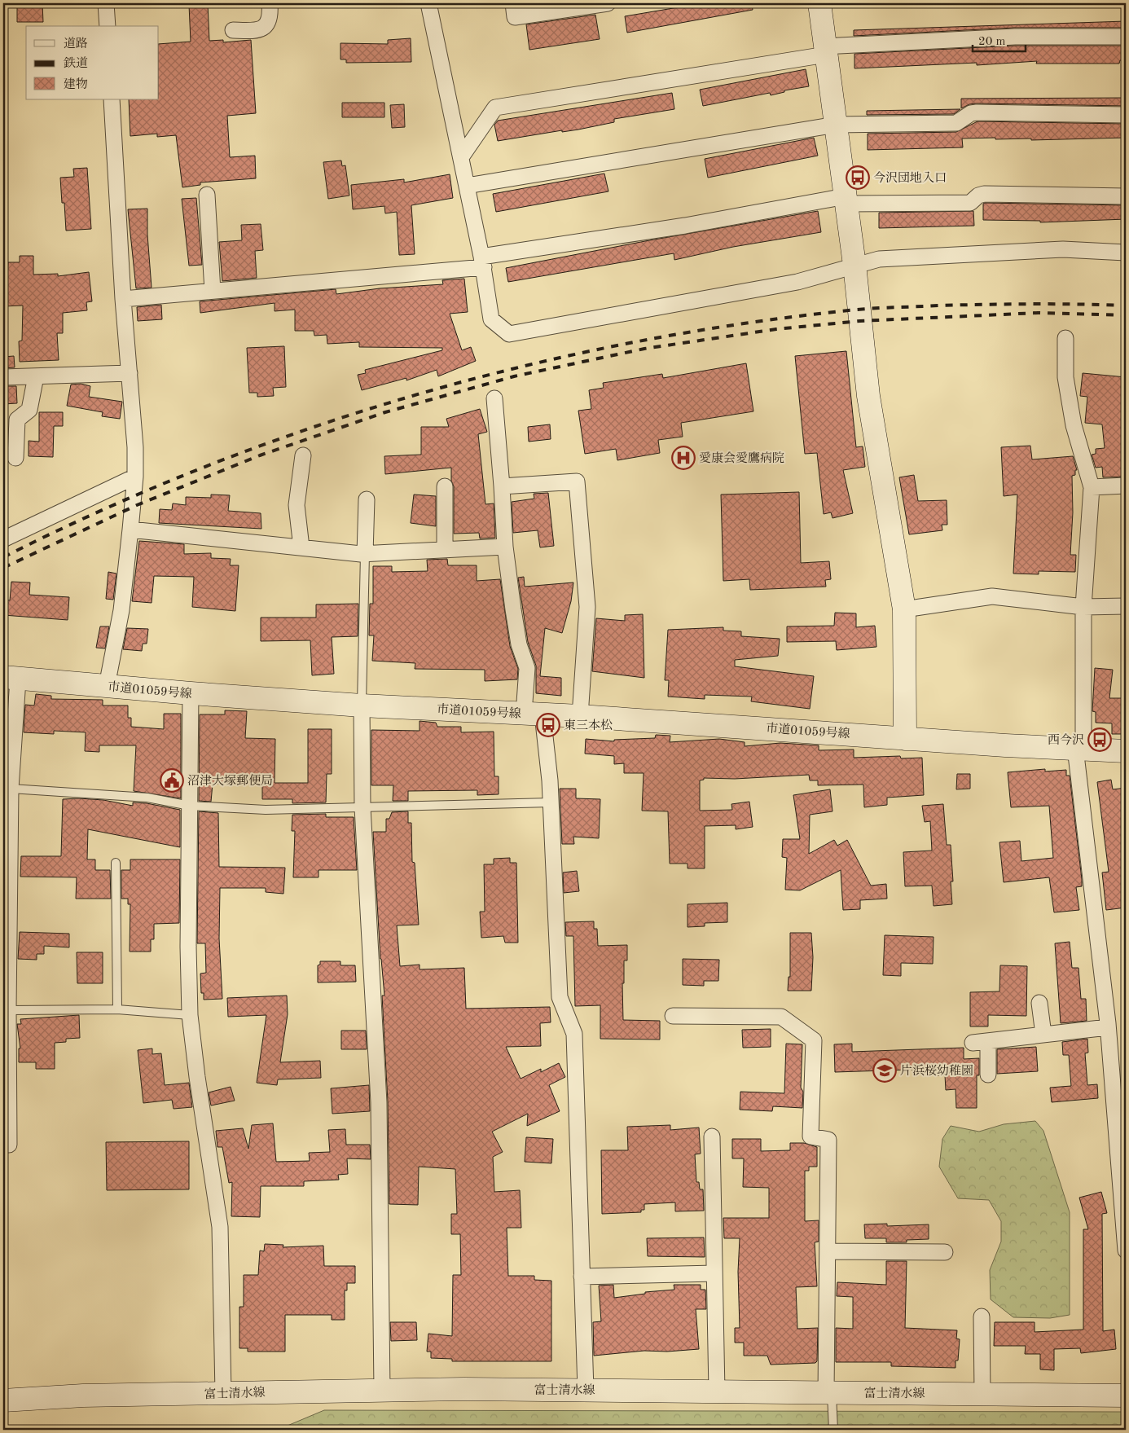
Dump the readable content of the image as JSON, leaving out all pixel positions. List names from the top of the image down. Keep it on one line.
{"streets":{"street":["市道01059号線","富士清水線"]},"places":{"bus stop":["今沢団地入口","東三本松","西今沢"],"hospital":["愛康会愛鷹病院"],"public building":["沼津大塚郵便局"],"school or university":["片浜桜幼稚園"]},"legend":["道路","鉄道","建物"],"scale_bar":"20 m"}
